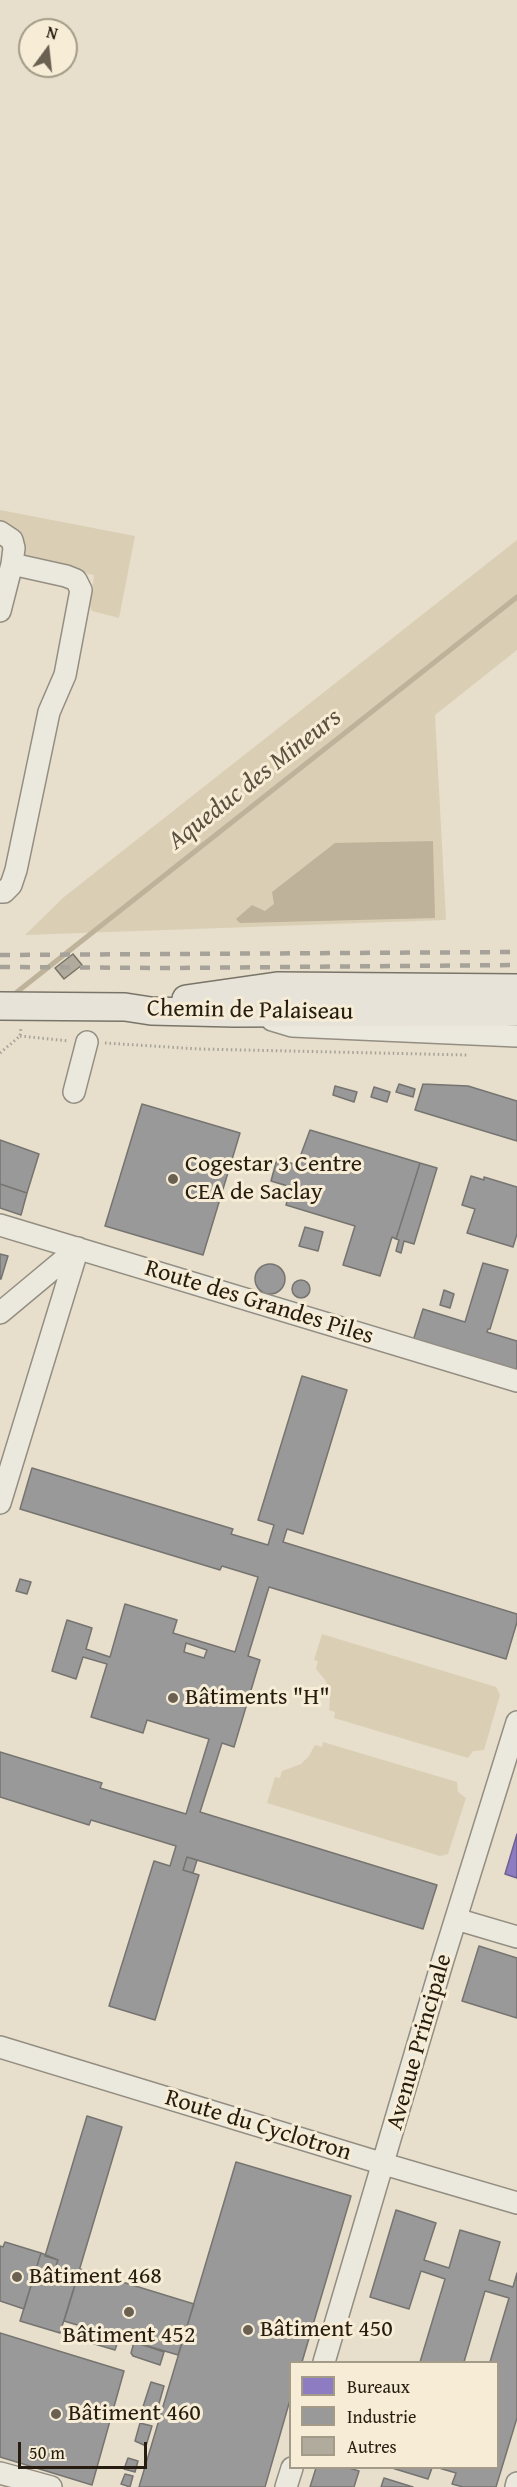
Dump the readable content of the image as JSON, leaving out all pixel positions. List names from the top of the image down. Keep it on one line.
{"streets":{"main road":["Chemin de Palaiseau"],"lane":["Route des Grandes Piles","Avenue Principale","Route du Cyclotron"]},"crossings":[["Avenue Principale","Route du Cyclotron"]],"water":["Aqueduc des Mineurs"],"places":["Cogestar 3 Centre CEA de Saclay","Bâtiments \"H\"","Bâtiment 468","Bâtiment 452","Bâtiment 450","Bâtiment 460"],"legend":["Bureaux","Industrie","Autres"],"scale_bar":"50 m","north":"top"}
